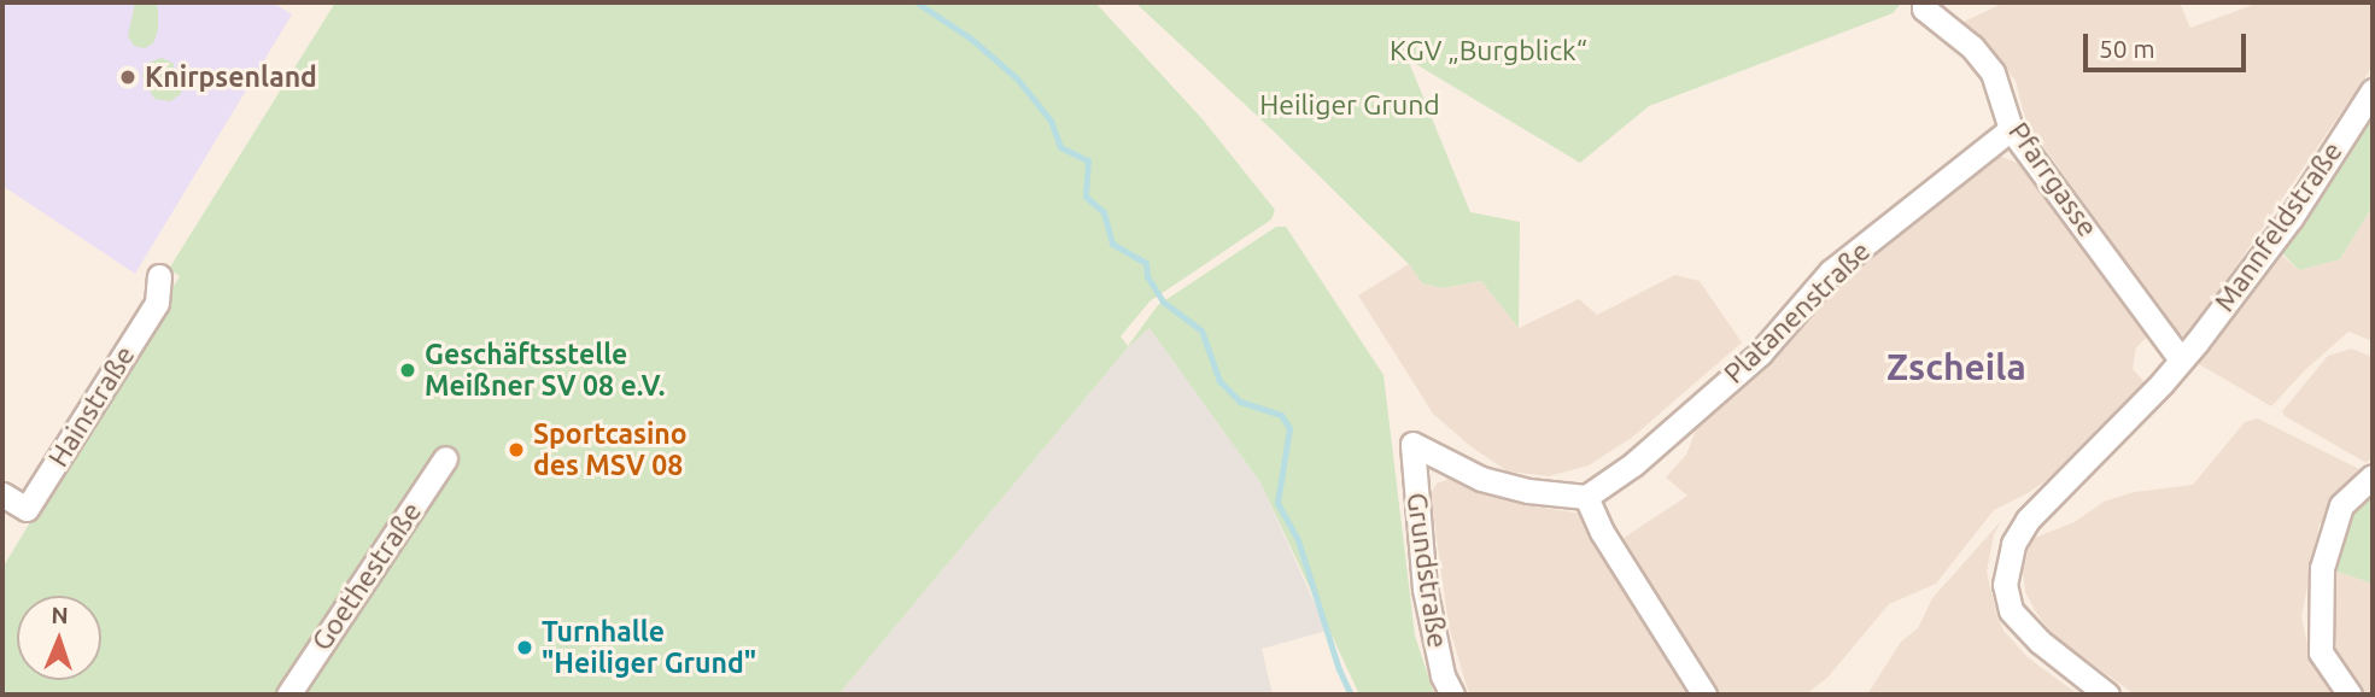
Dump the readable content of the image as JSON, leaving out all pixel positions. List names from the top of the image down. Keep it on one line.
{"streets":{"street":["Pfarrgasse","Mannfeldstraße","Platanenstraße","Hainstraße","Grundstraße","Goethestraße"]},"crossings":[["Pfarrgasse","Mannfeldstraße"],["Pfarrgasse","Platanenstraße"],["Platanenstraße","Grundstraße"]],"districts":["Zscheila"],"parks":["KGV „Burgblick“","Heiliger Grund"],"places":["Knirpsenland","Geschäftsstelle Meißner SV 08 e.V.","Sportcasino des MSV 08","Turnhalle \"Heiliger Grund\""],"scale_bar":"50 m","north":"top"}
